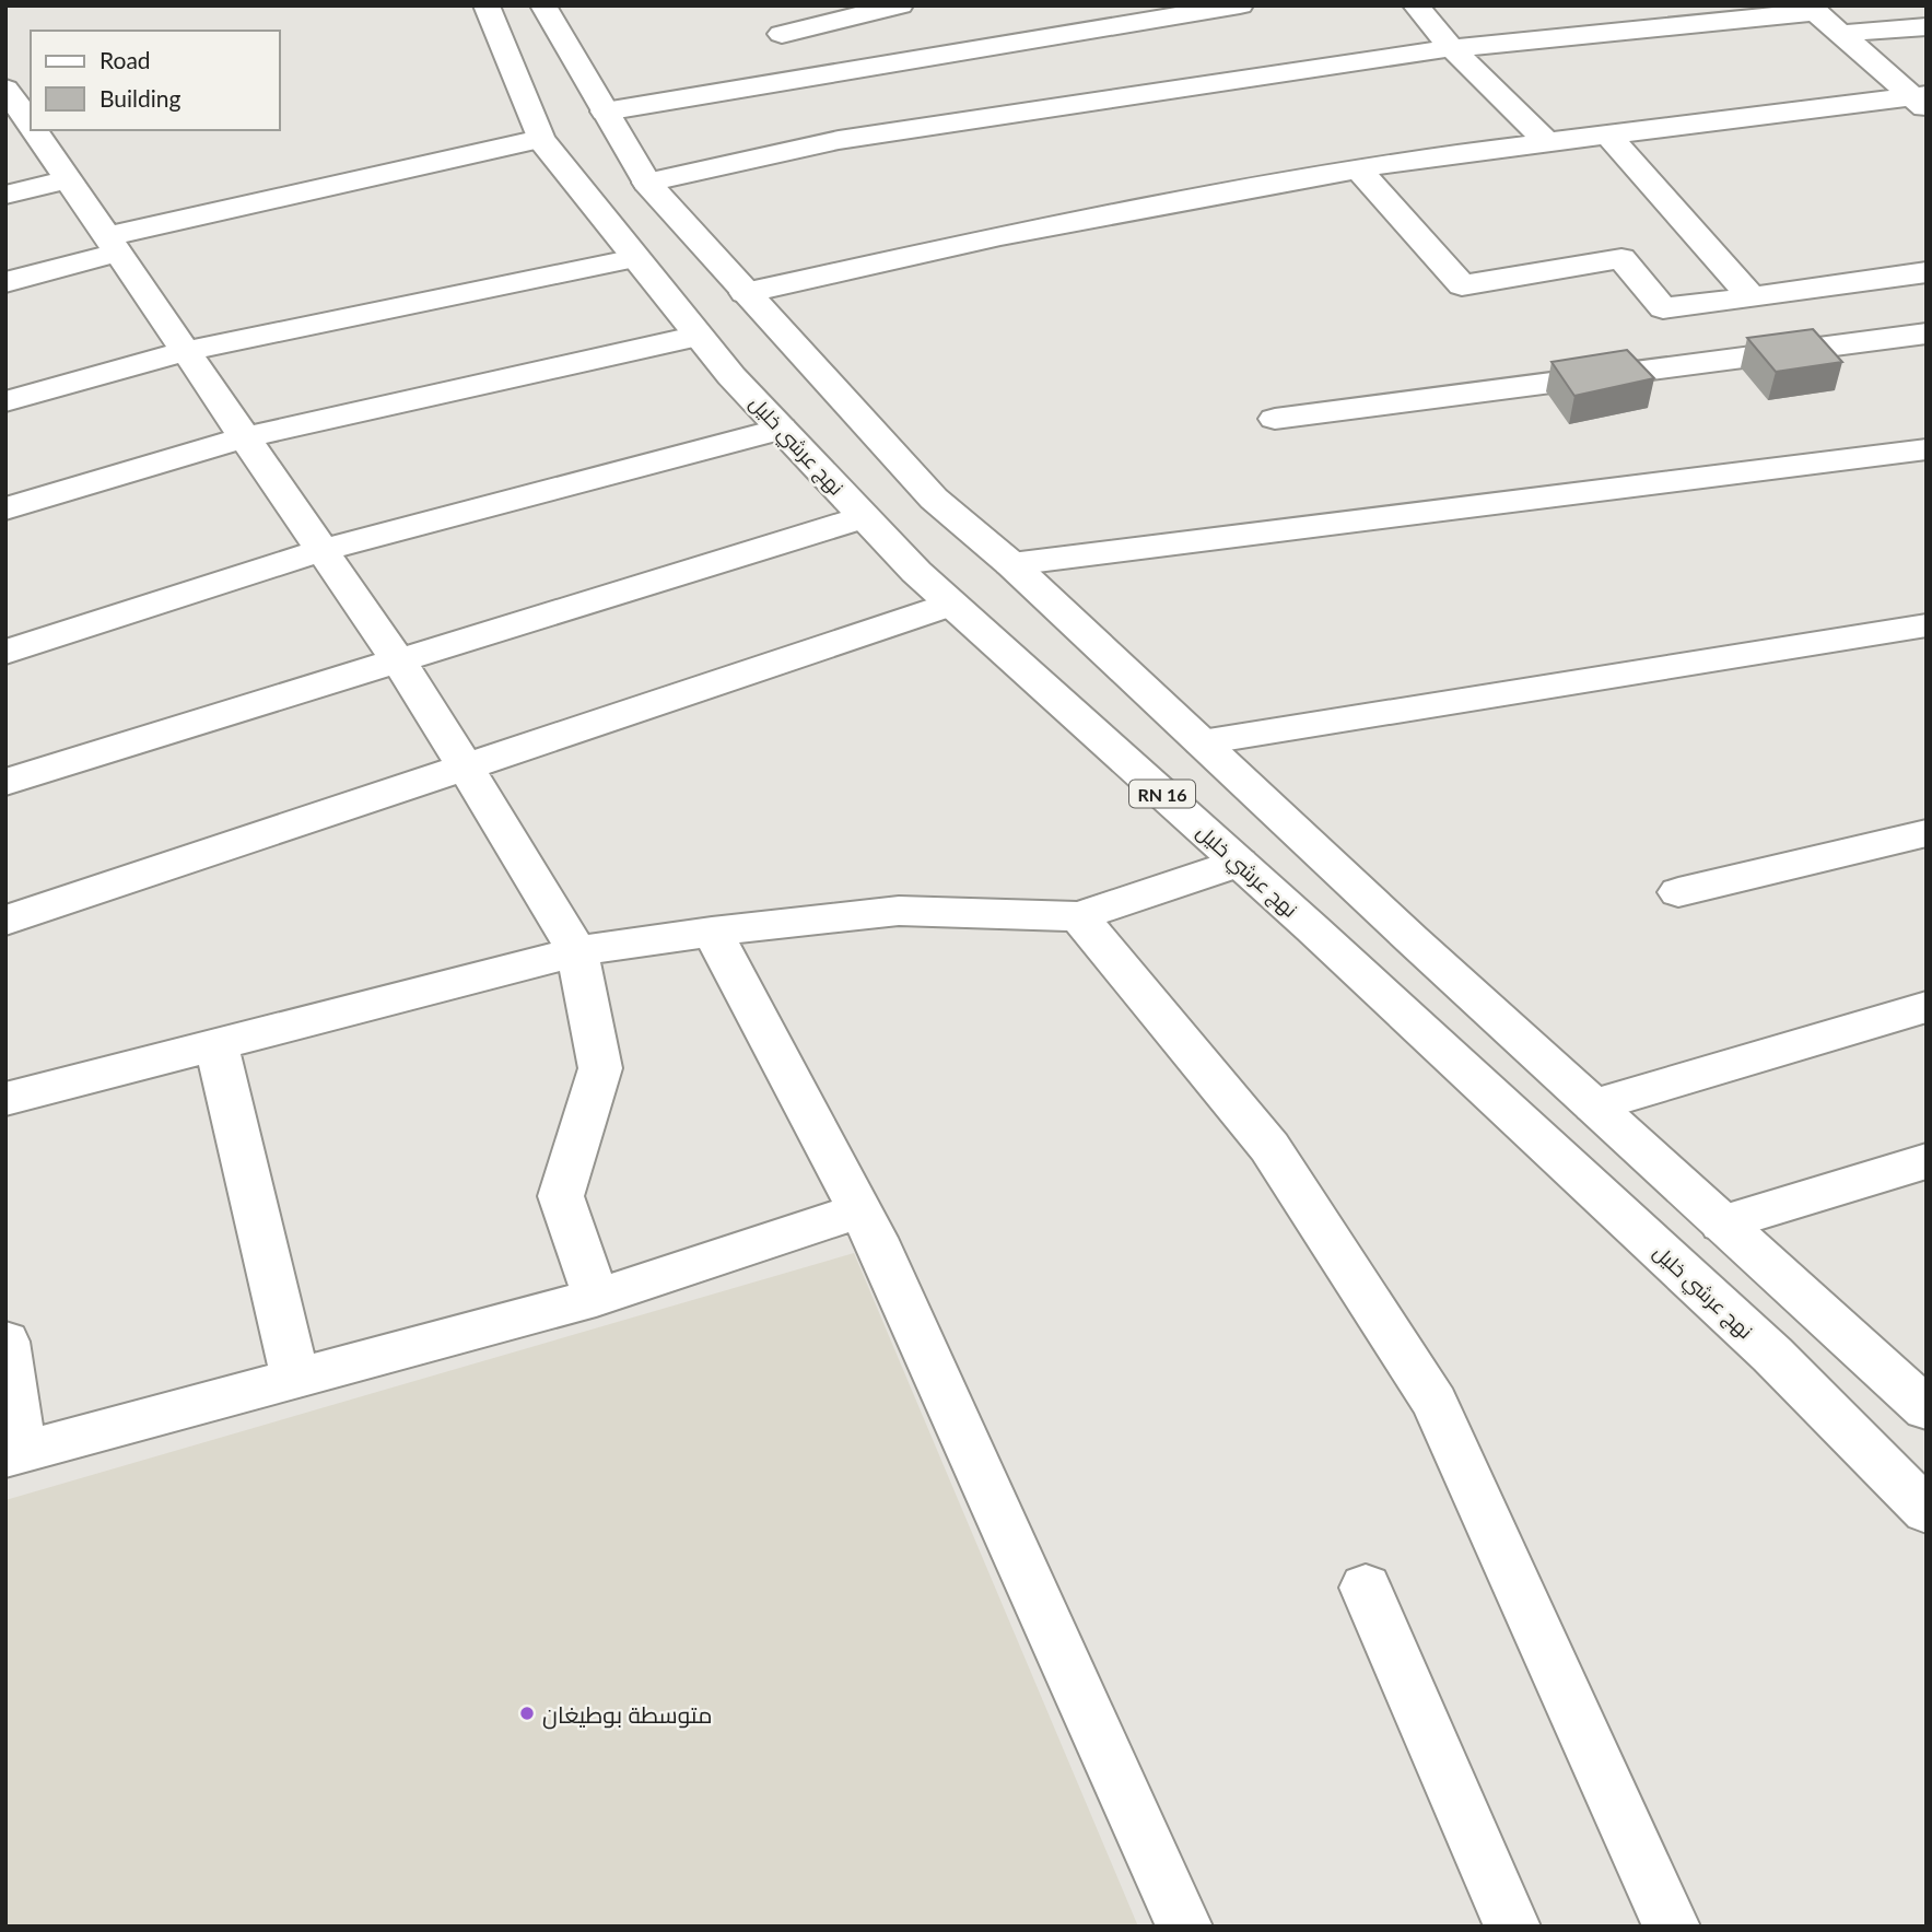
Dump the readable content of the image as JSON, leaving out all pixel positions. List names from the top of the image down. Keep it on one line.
{"streets":{"main road":["نهج عرشي خليل","RN 16"]},"places":["متوسطة بوطيغان"],"legend":["Road","Building"]}
